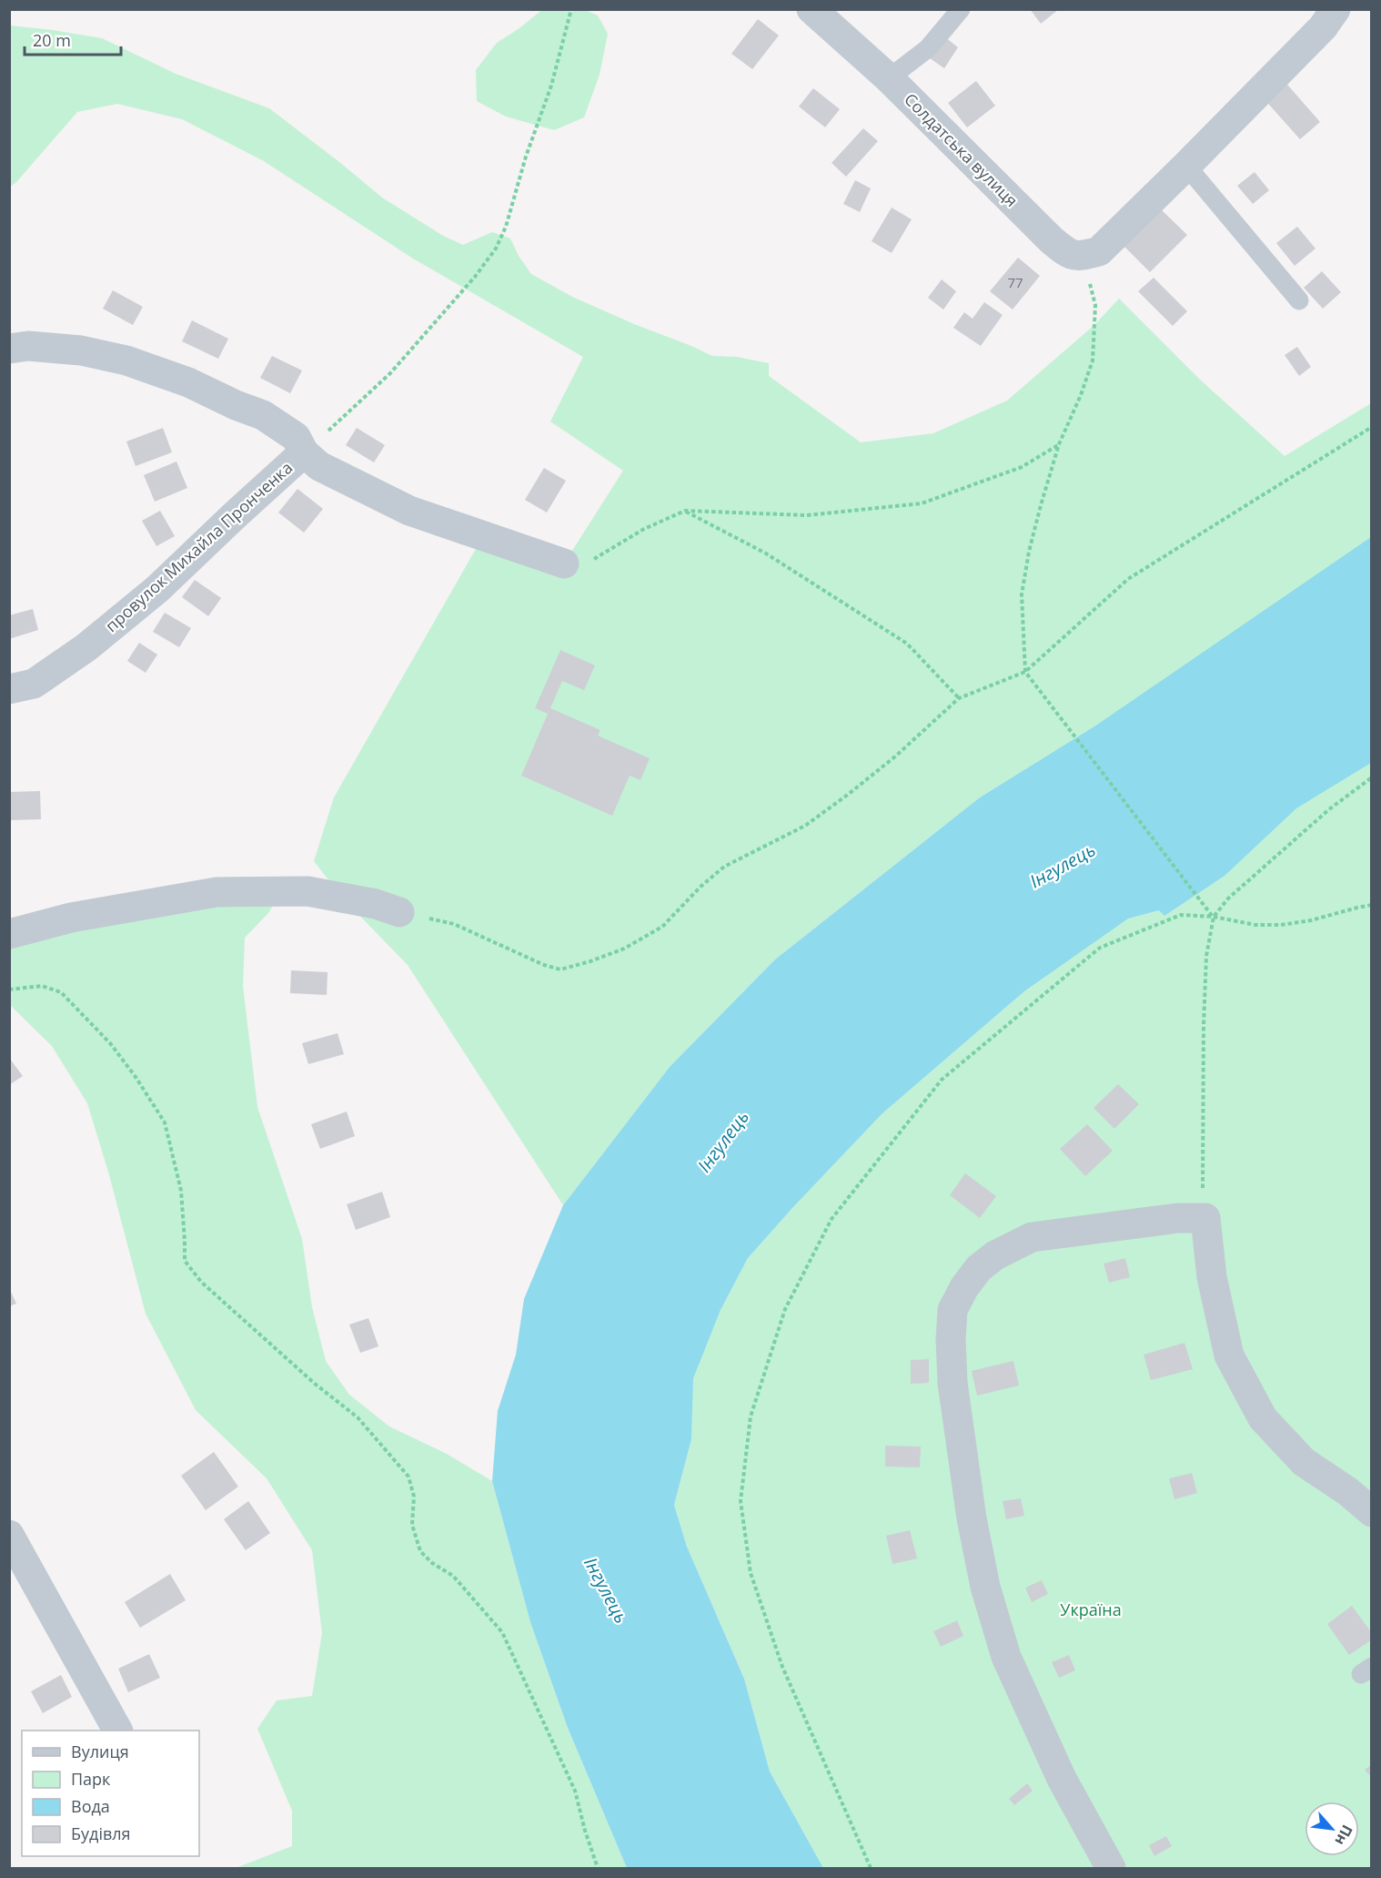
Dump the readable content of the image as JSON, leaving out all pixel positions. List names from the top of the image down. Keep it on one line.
{"streets":{"street":["Солдатська вулиця","провулок Михайла Пронченка"]},"water":["Інгулець"],"parks":["Україна"],"house_numbers":["77"],"legend":["Вулиця","Парк","Вода","Будівля"],"scale_bar":"20 m","north":"bottom right"}
